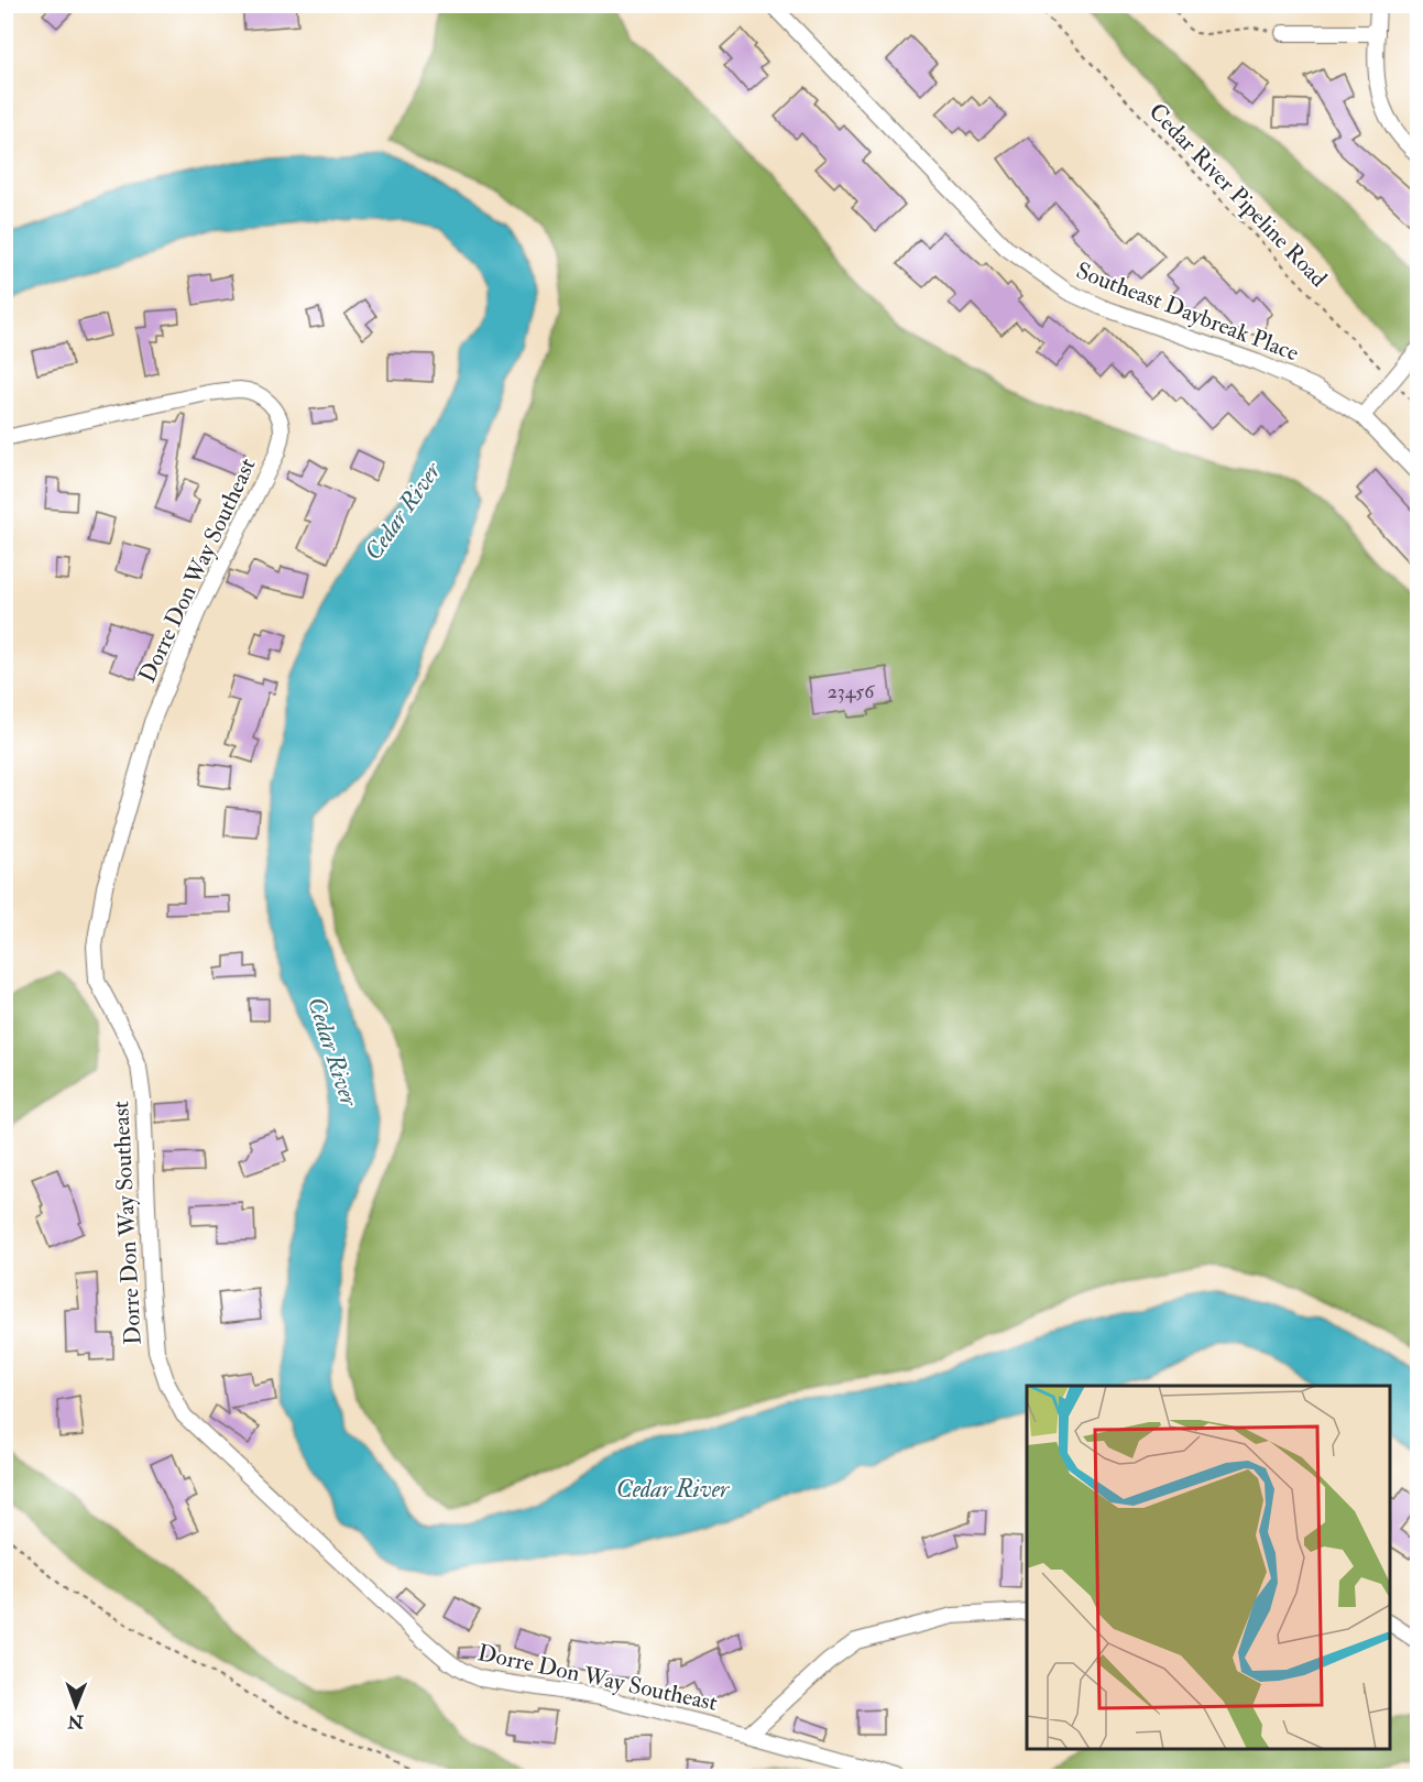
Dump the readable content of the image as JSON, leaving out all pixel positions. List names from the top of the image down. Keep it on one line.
{"streets":{"street":["Southeast Daybreak Place","Dorre Don Way Southeast"],"path":["Cedar River Pipeline Road"]},"water":["Cedar River"],"house_numbers":["23456"],"north":"bottom"}
